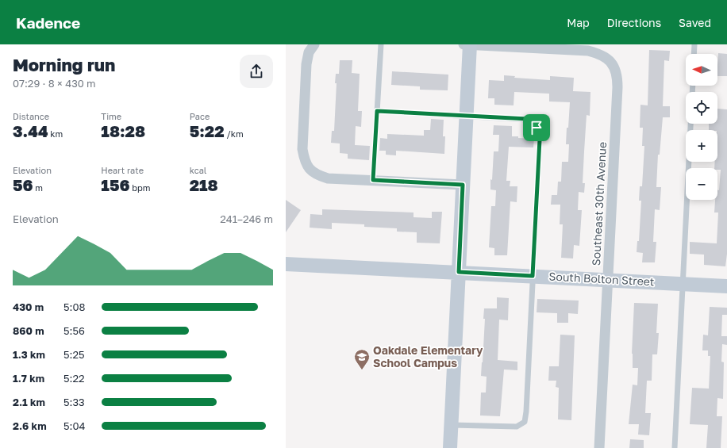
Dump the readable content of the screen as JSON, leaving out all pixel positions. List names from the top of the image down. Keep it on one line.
{"streets":{"street":["Southeast 30th Avenue","South Bolton Street"]},"crossings":[["Southeast 30th Avenue","South Bolton Street"]],"places":{"school or university":["Oakdale Elementary School Campus"]},"north":"left","page":{"header":"Kadence","nav":["Map","Directions","Saved"],"heading":["Morning run","07:29 · 8 × 430 m"],"map_buttons":["+","−"],"stats":[["Distance","3.44 km"],["Time","18:28"],["Pace","5:22 /km"],["Elevation","56 m"],["Heart rate","156 bpm"],["kcal","218"]],"chart":["Elevation","241–246 m"],"list":[{"name":"430 m","note":"5:08"},{"name":"860 m","note":"5:56"},{"name":"1.3 km","note":"5:25"},{"name":"1.7 km","note":"5:22"},{"name":"2.1 km","note":"5:33"},{"name":"2.6 km","note":"5:04"}]}}
